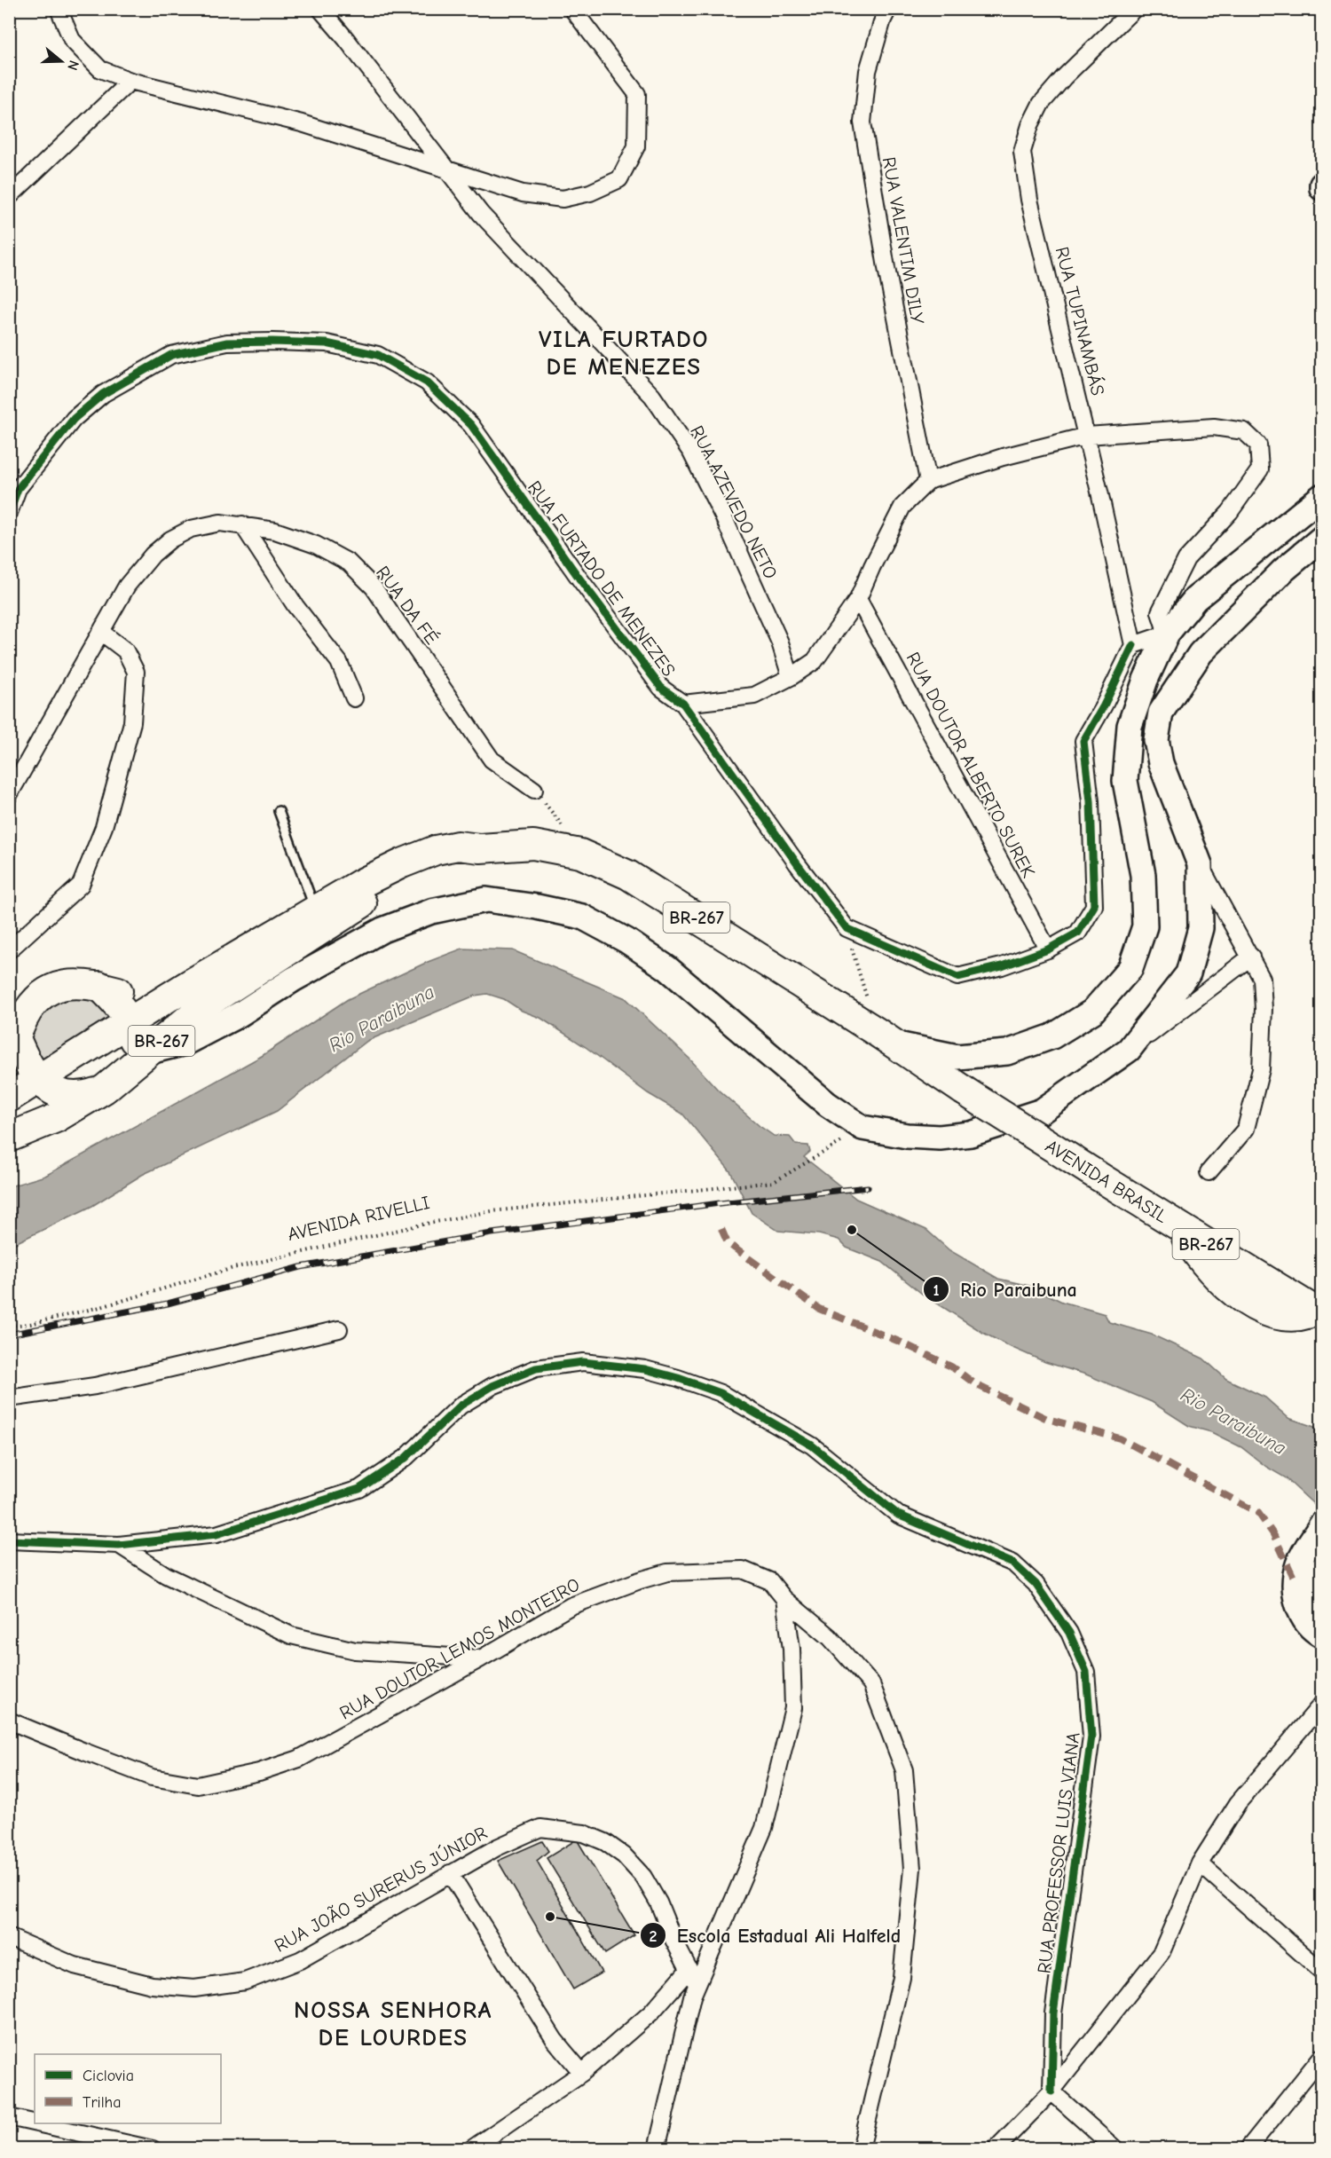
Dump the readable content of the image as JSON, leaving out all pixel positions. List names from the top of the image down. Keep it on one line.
{"streets":{"highway":["BR-267","AVENIDA BRASIL"],"street":["RUA VALENTIM DILY","RUA TUPINAMBÁS","RUA AZEVEDO NETO","RUA FURTADO DE MENEZES","RUA DA FÉ","RUA DOUTOR ALBERTO SUREK","RUA DOUTOR LEMOS MONTEIRO","RUA PROFESSOR LUIS VIANA","RUA JOÃO SURERUS JÚNIOR"],"path":["AVENIDA RIVELLI"]},"crossings":[["RUA TUPINAMBÁS","RUA FURTADO DE MENEZES"],["RUA FURTADO DE MENEZES","RUA DOUTOR ALBERTO SUREK"],["BR-267","AVENIDA BRASIL"]],"districts":["VILA FURTADO DE MENEZES","NOSSA SENHORA DE LOURDES"],"water":["Rio Paraibuna"],"places":["Rio Paraibuna","Escola Estadual Ali Halfeld"],"legend":["Ciclovia","Trilha"],"north":"right"}
